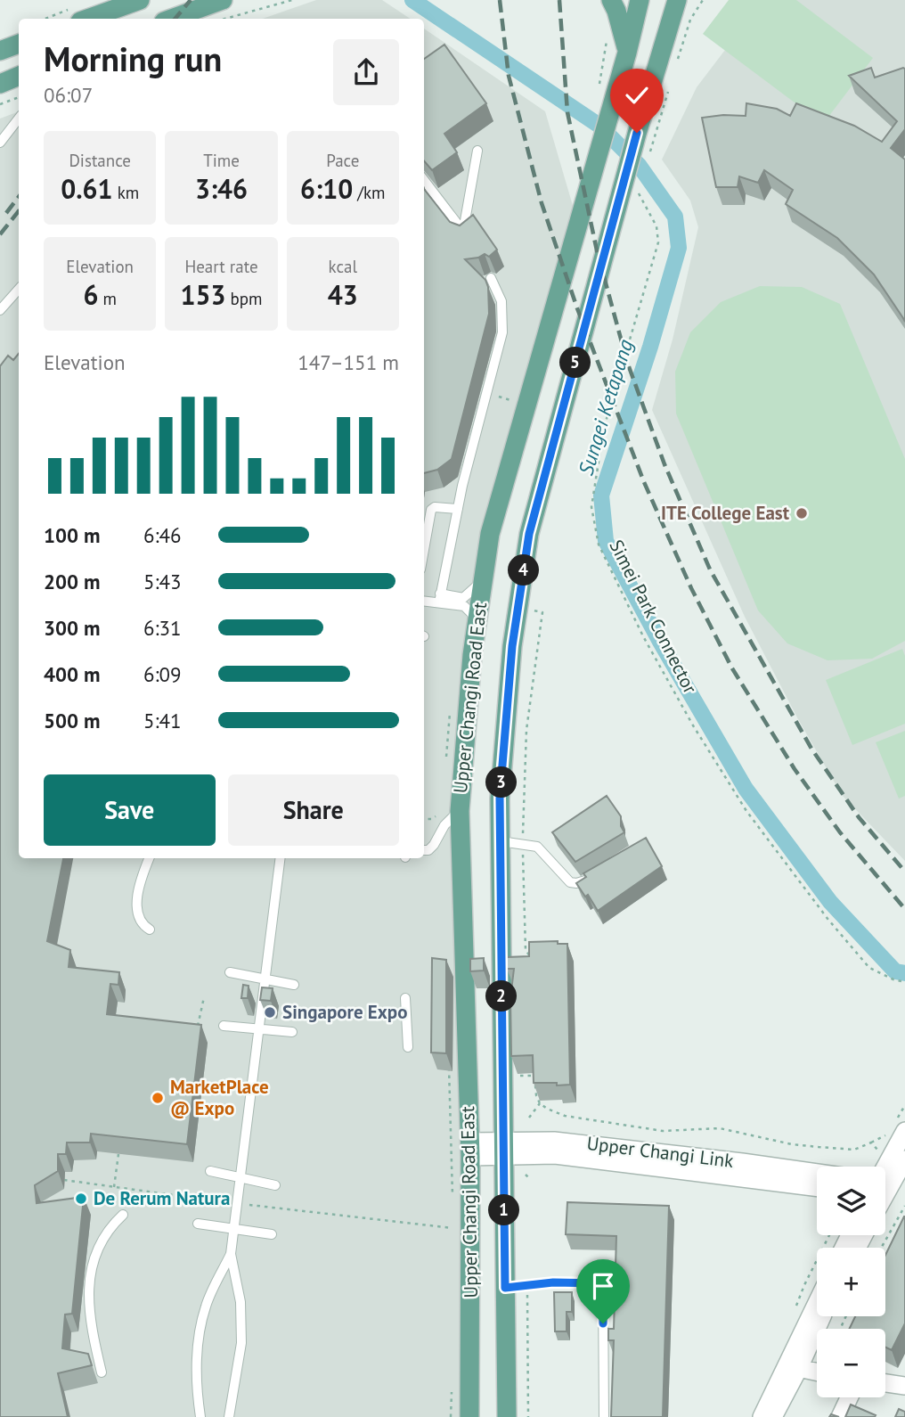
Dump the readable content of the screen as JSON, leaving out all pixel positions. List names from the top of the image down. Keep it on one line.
{"streets":{"main road":["Upper Changi Road East"],"street":["Upper Changi Link"],"path":["Simei Park Connector"]},"crossings":[["Simei Park Connector","Upper Changi Road East"],["Upper Changi Road East","Upper Changi Link"]],"water":["Sungei Ketapang"],"places":["ITE College East","Singapore Expo","MarketPlace @ Expo","De Rerum Natura"],"page":{"heading":["Morning run","06:07"],"stats":[["Distance","0.61 km"],["Time","3:46"],["Pace","6:10 /km"],["Elevation","6 m"],["Heart rate","153 bpm"],["kcal","43"]],"chart":["Elevation","147–151 m"],"pins":["5","4","3","2","1"],"list":[{"name":"100 m","note":"6:46"},{"name":"200 m","note":"5:43"},{"name":"300 m","note":"6:31"},{"name":"400 m","note":"6:09"},{"name":"500 m","note":"5:41"}],"buttons":["Save","Share"],"map_buttons":["+","−"]}}
